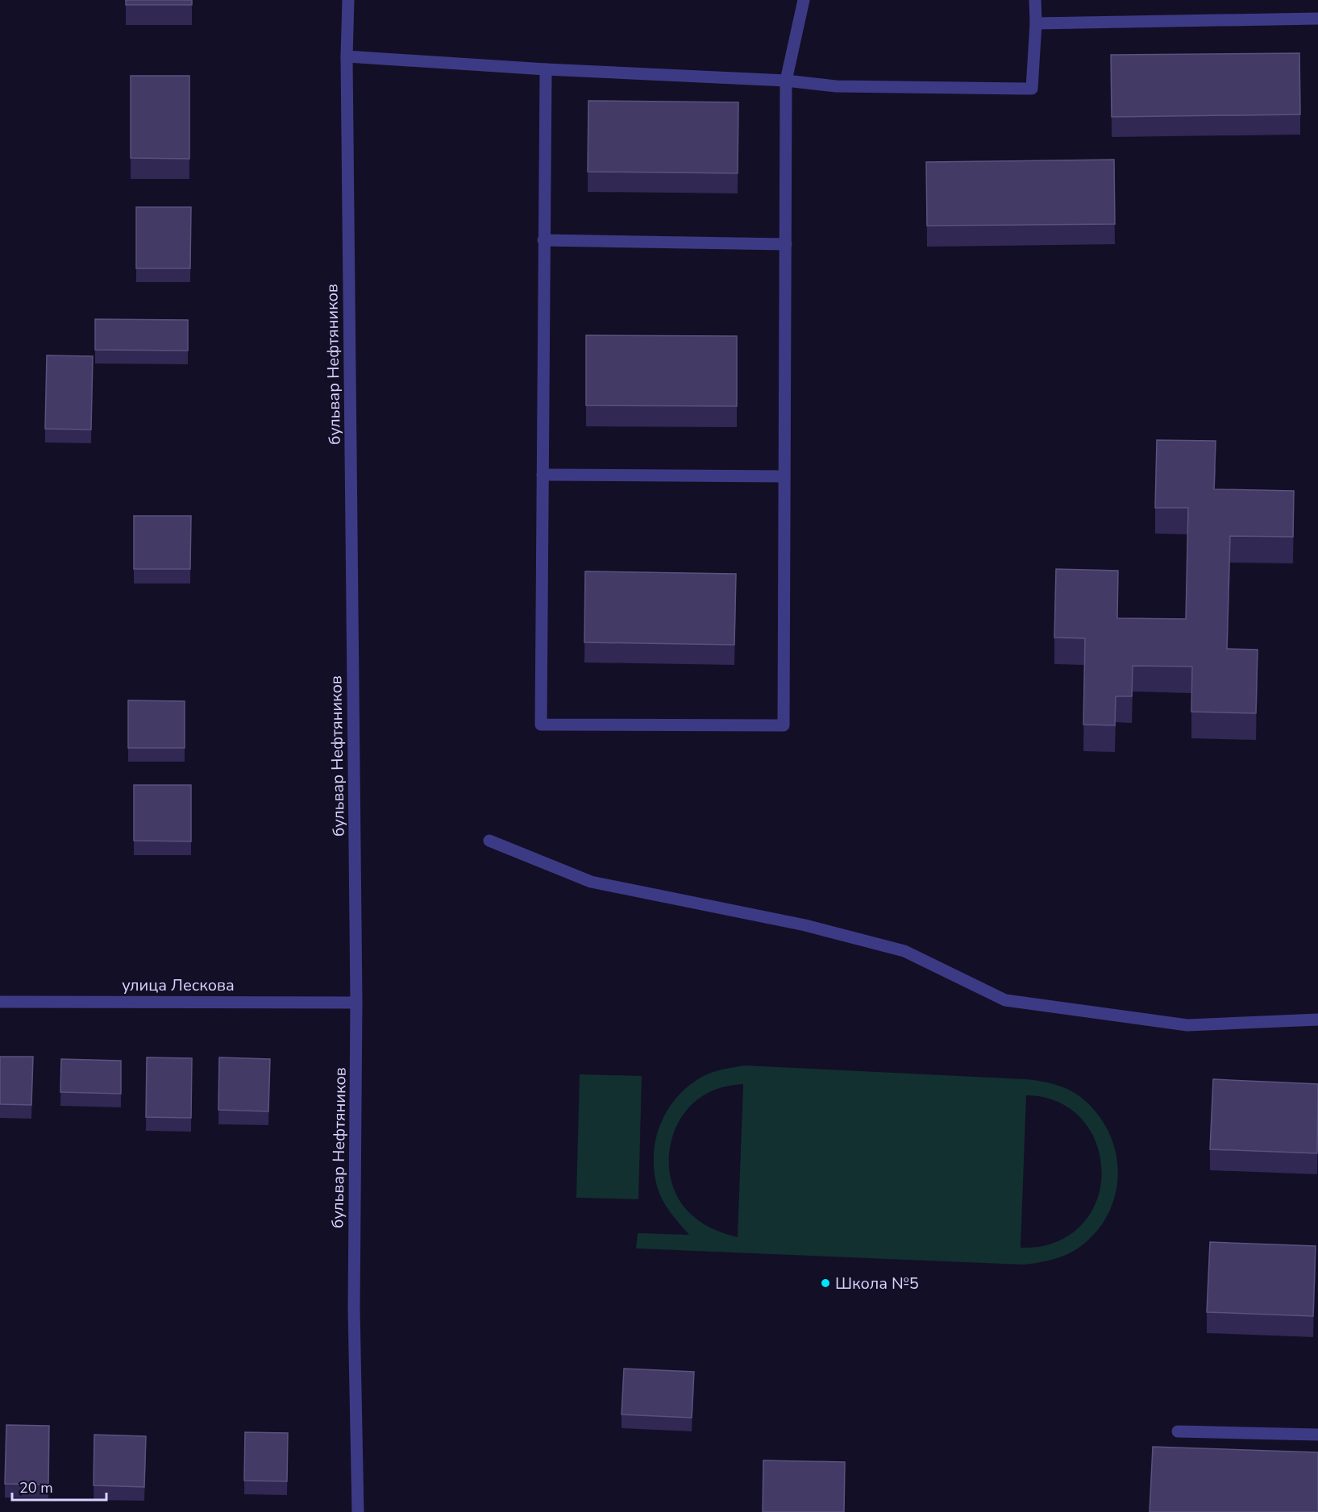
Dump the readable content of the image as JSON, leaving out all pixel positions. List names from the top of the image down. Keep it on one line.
{"streets":{"street":["бульвар Нефтяников","улица Лескова"]},"crossings":[["бульвар Нефтяников","улица Лескова"]],"places":["Школа №5"],"scale_bar":"20 m"}
